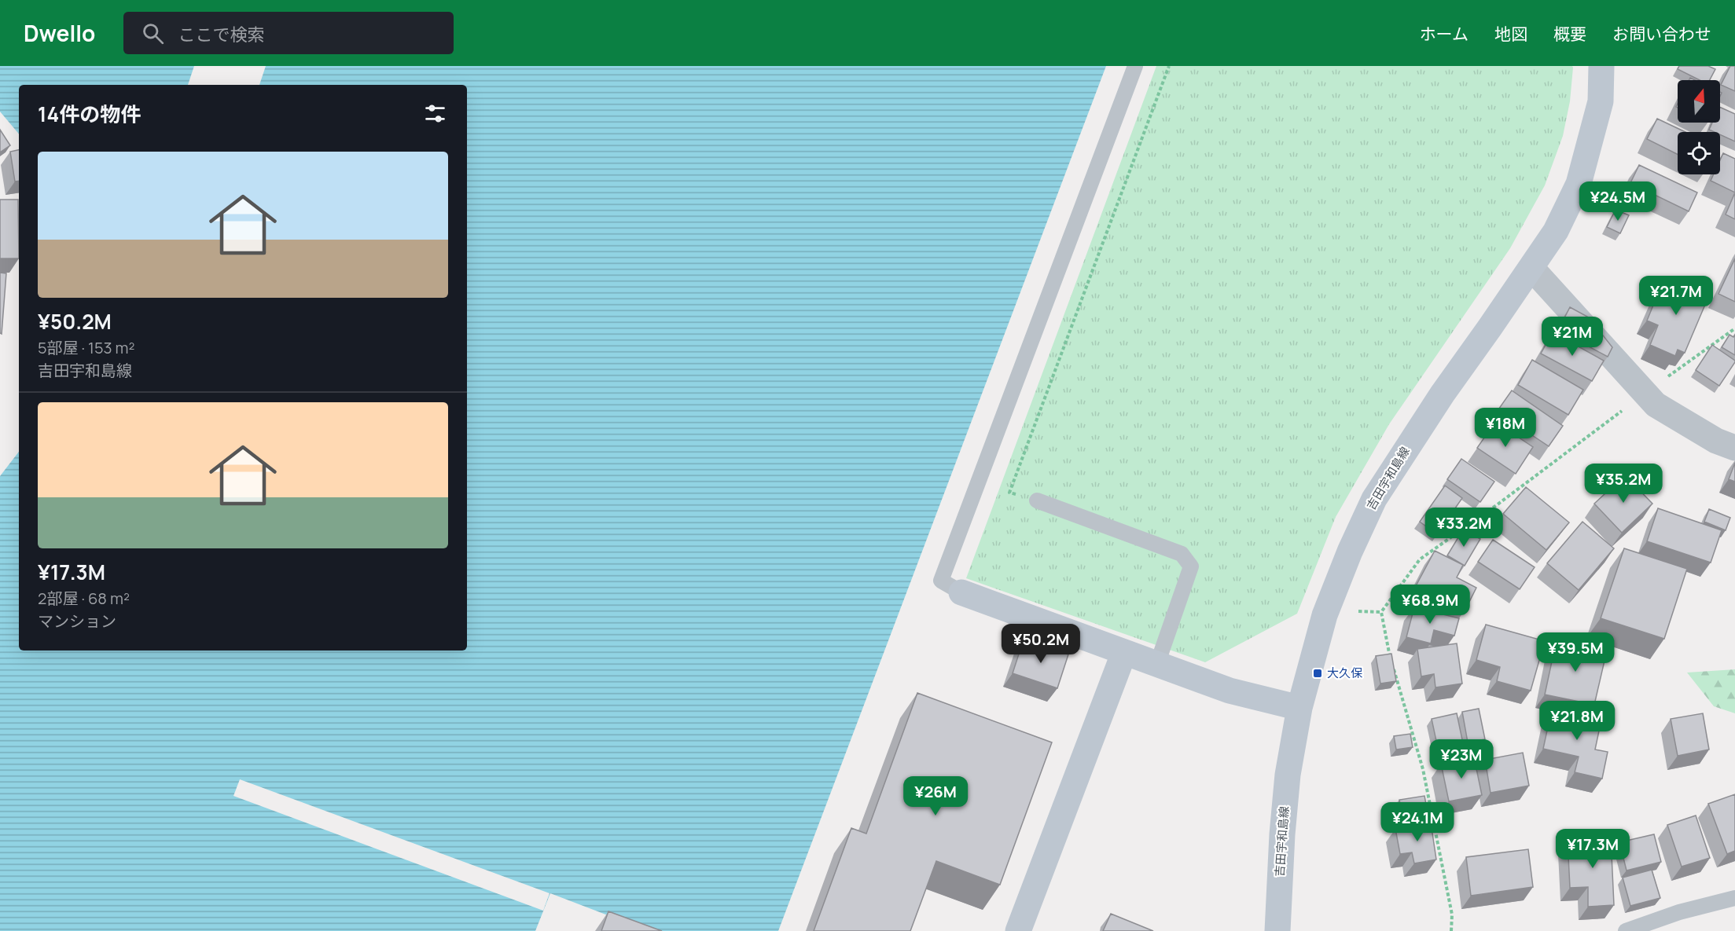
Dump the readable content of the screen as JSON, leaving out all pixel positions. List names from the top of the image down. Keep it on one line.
{"streets":{"main road":["吉田宇和島線"]},"places":{"transit":["大久保"]},"north":"top","page":{"header":"Dwello","search":"ここで検索","nav":["ホーム","地図","概要","お問い合わせ"],"heading":"14件の物件","list":[{"name":"¥50.2M","note":"5部屋 · 153 m² · 吉田宇和島線"},{"name":"¥17.3M","note":"2部屋 · 68 m² · マンション"}],"price":["¥24.5M","¥21.7M","¥21M","¥18M","¥35.2M","¥33.2M","¥68.9M","¥50.2M","¥39.5M","¥21.8M","¥23M","¥26M","¥24.1M","¥17.3M"]}}
